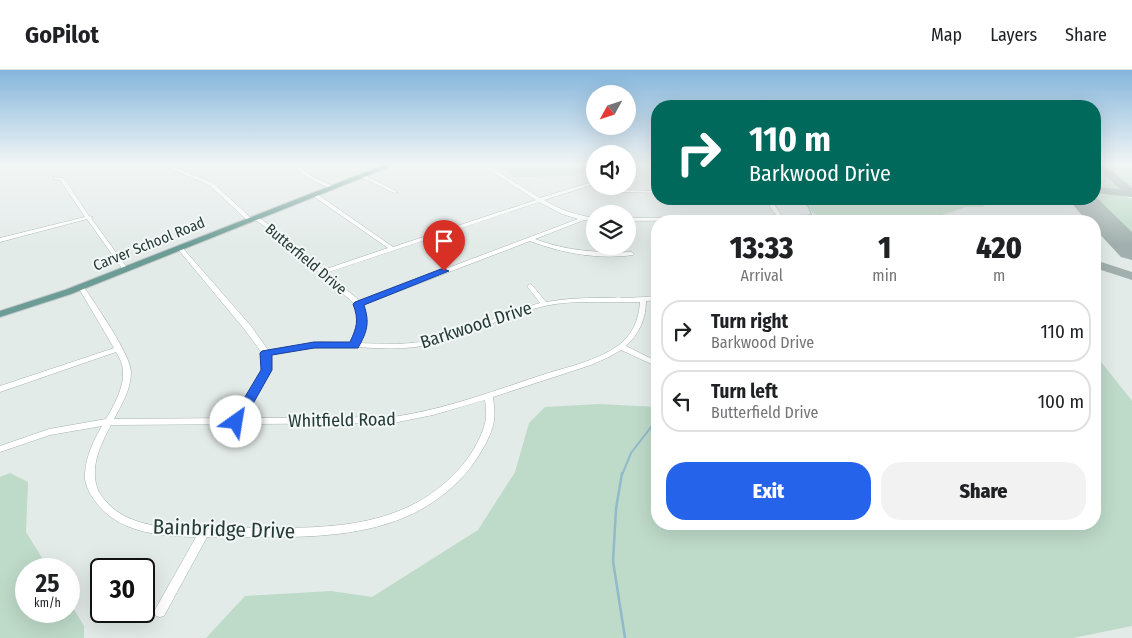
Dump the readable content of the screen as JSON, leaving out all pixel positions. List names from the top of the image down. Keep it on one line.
{"streets":{"main road":["Carver School Road"],"street":["Butterfield Drive","Barkwood Drive","Whitfield Road","Bainbridge Drive"]},"crossings":[["Carver School Road","Butterfield Drive"],["Carver School Road","Bainbridge Drive"],["Butterfield Drive","Barkwood Drive"],["Barkwood Drive","Whitfield Road"],["Whitfield Road","Bainbridge Drive"]],"north":"bottom left","page":{"header":"GoPilot","nav":["Map","Layers","Share"],"turn":["110 m","Barkwood Drive"],"eta":["13:33","Arrival","1","min","420","m"],"list":[{"name":"Turn right","note":"Barkwood Drive","value":"110 m"},{"name":"Turn left","note":"Butterfield Drive","value":"100 m"}],"buttons":["Exit","Share"],"speed":"25 km/h","limit":"30"}}
